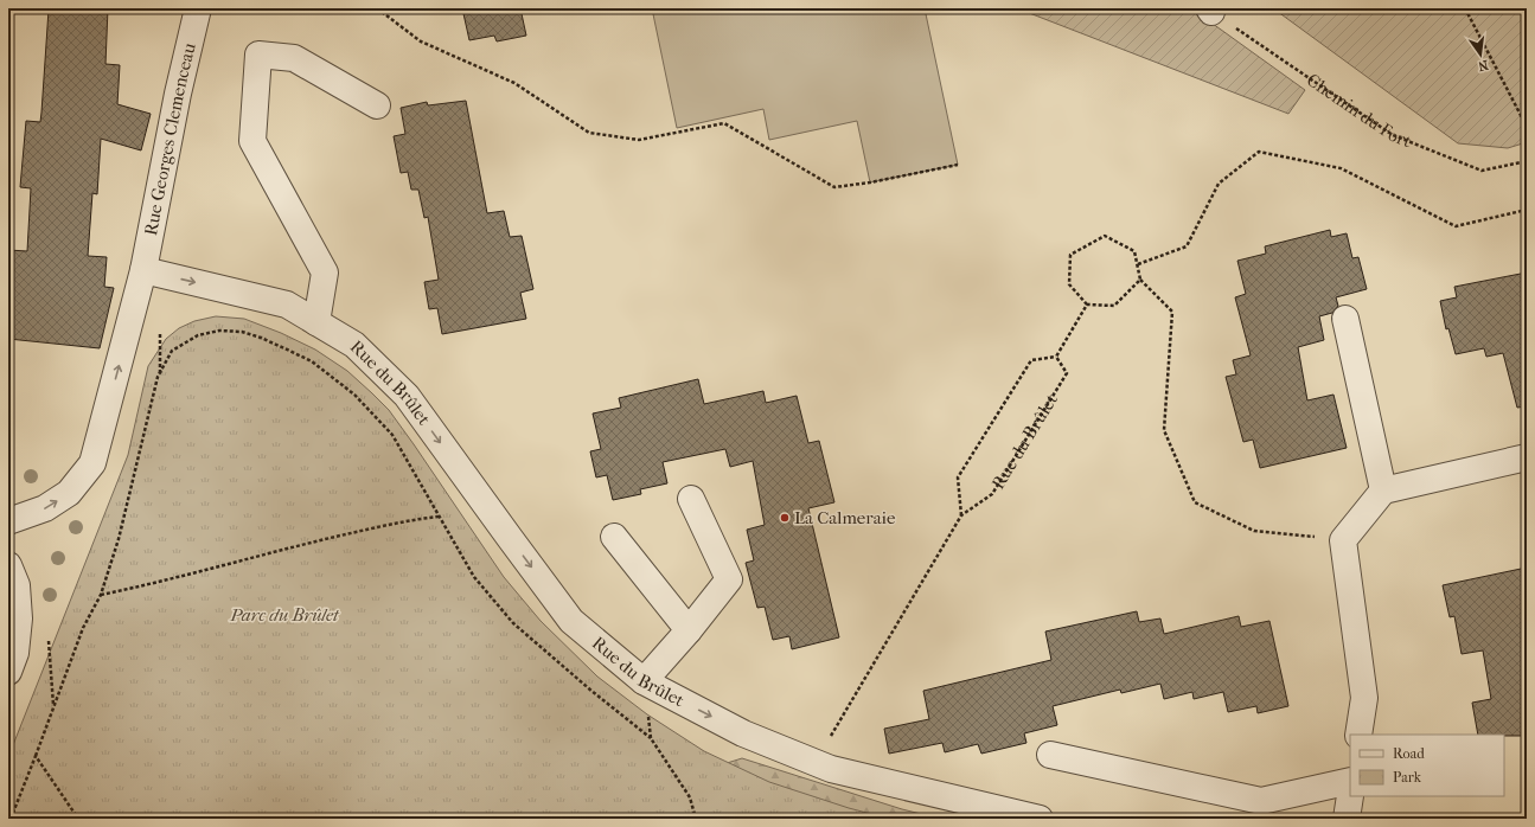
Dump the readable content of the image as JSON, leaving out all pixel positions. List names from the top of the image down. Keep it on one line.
{"streets":{"street":["Rue Georges Clemenceau","Rue du Brûlet"],"path":["Chemin du Fort"]},"crossings":[["Rue Georges Clemenceau","Rue du Brûlet"]],"one_way":["Rue du Brûlet"],"parks":["Parc du Brûlet"],"places":["La Calmeraie"],"legend":["Road","Park"],"north":"bottom"}
